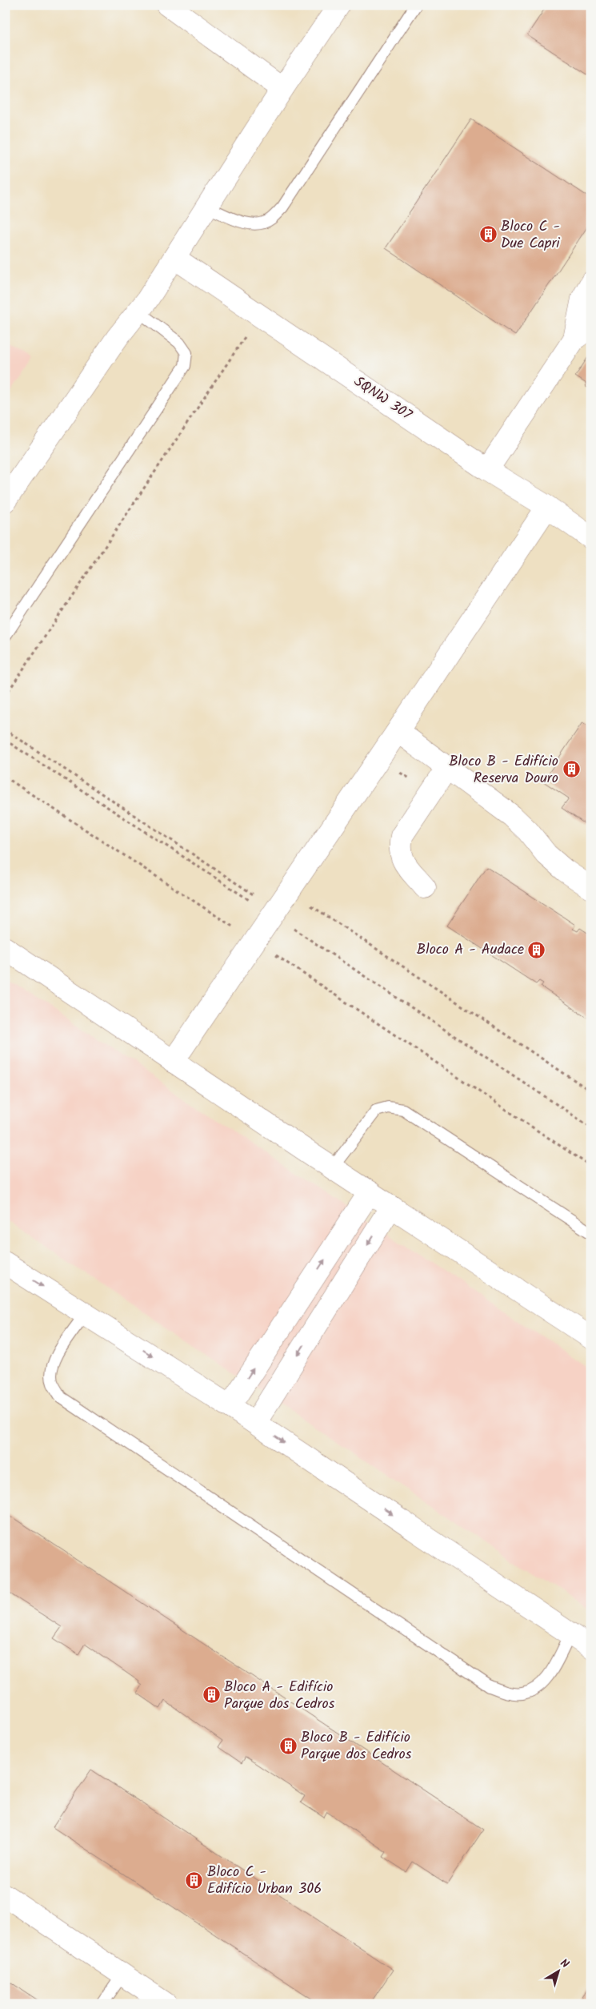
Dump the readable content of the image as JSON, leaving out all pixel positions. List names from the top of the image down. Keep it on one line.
{"streets":{"street":["SQNW 307"]},"places":{"building":["Bloco C - Due Capri","Bloco B - Edifício Reserva Douro","Bloco A - Audace","Bloco A - Edifício Parque dos Cedros","Bloco B - Edifício Parque dos Cedros","Bloco C - Edifício Urban 306"]},"north":"top right"}
